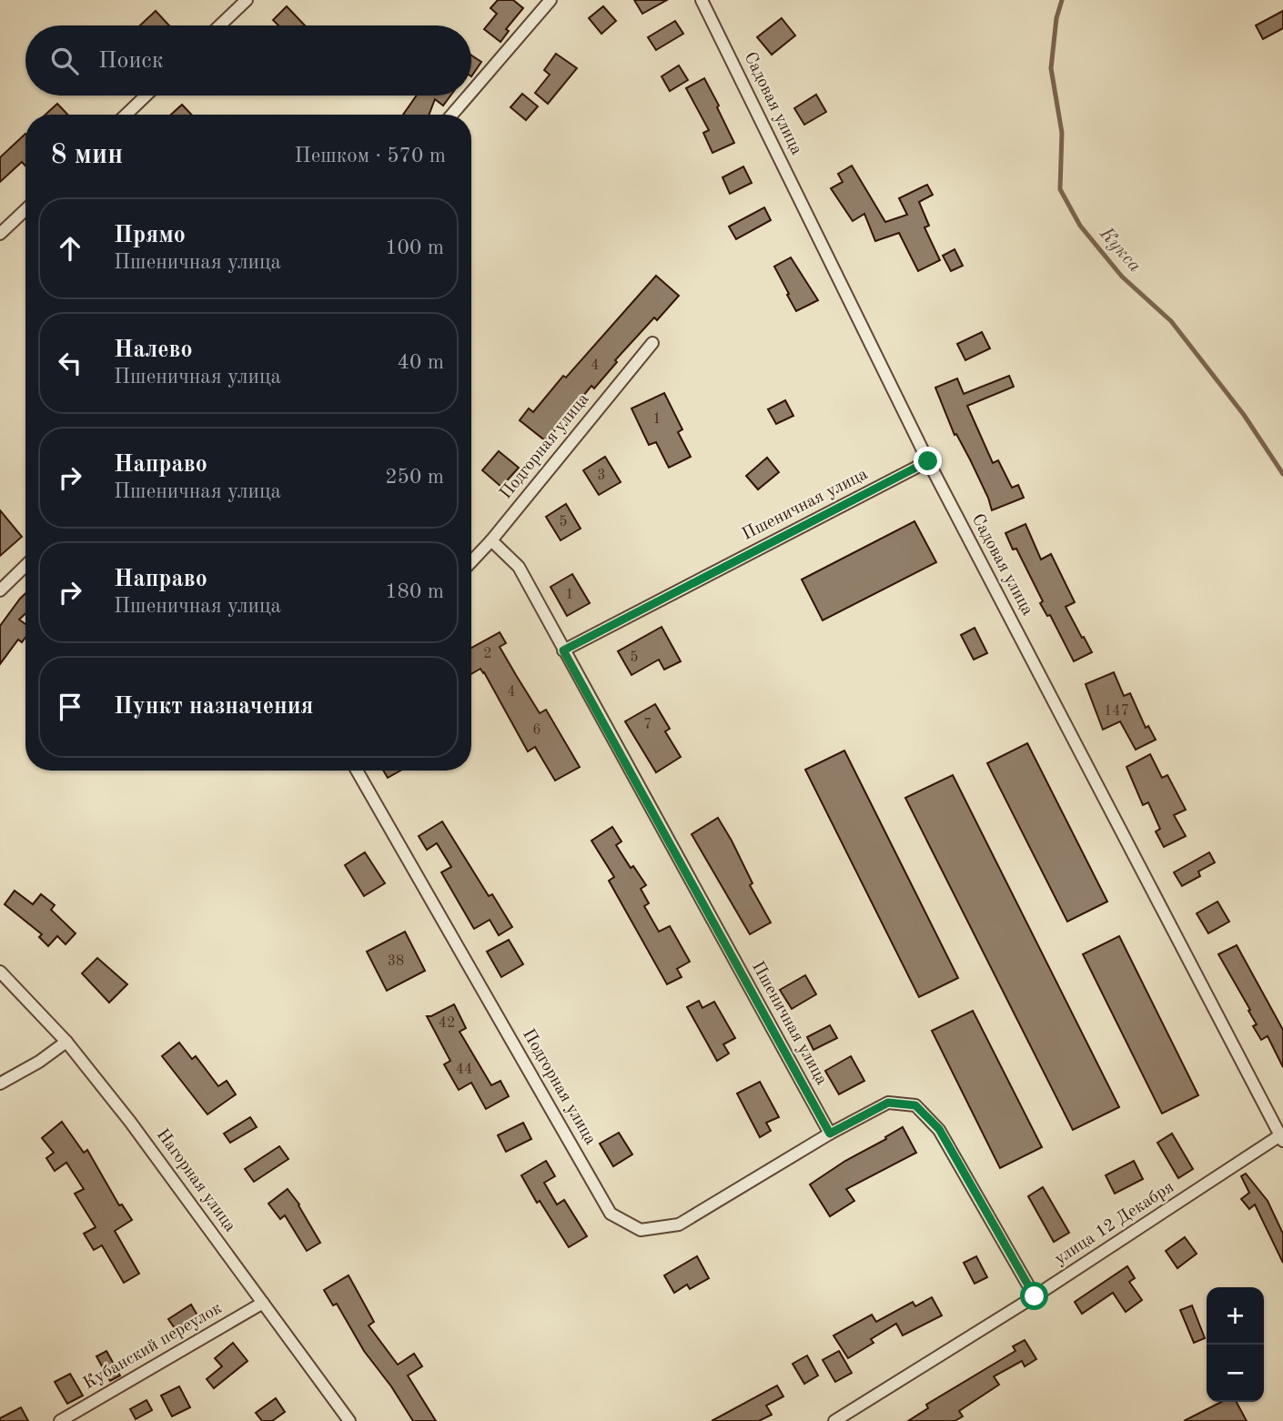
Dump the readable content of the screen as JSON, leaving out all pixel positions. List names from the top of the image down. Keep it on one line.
{"streets":{"street":["Садовая улица","Подгорная улица","Пшеничная улица","Нагорная улица","улица 12 Декабря","Кубанский переулок"]},"crossings":[["Садовая улица","Пшеничная улица"],["Садовая улица","улица 12 Декабря"],["Подгорная улица","Пшеничная улица"],["Нагорная улица","Кубанский переулок"]],"water":["Кукса"],"house_numbers":["4","1","3","5","1","2","5","4","147","7","6","38","42","44"],"page":{"search":"Поиск","heading":["8 мин","Пешком · 570 m"],"list":[["Прямо","Пшеничная улица","100 m"],["Налево","Пшеничная улица","40 m"],["Направо","Пшеничная улица","250 m"],["Направо","Пшеничная улица","180 m"],"Пункт назначения"],"map_buttons":["+","−"]}}
